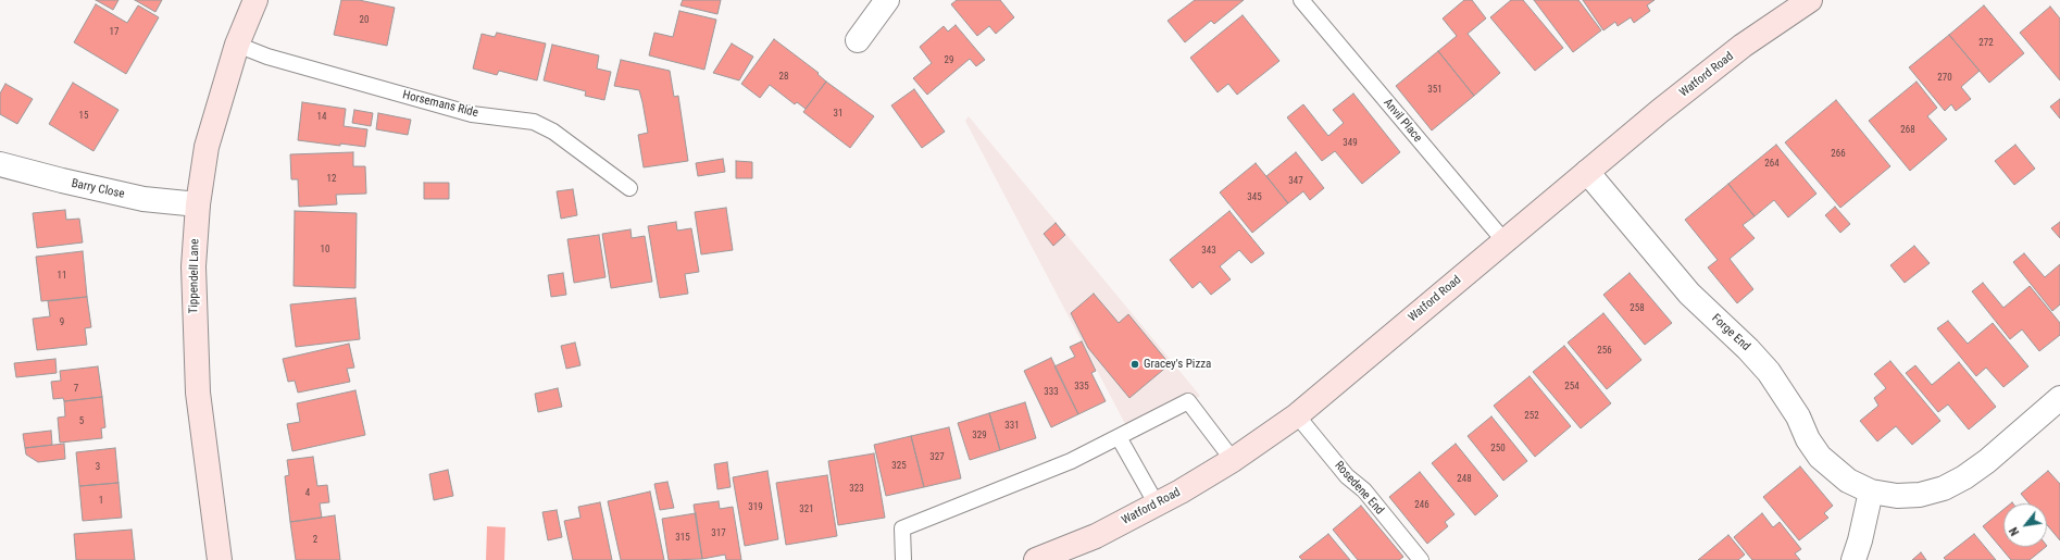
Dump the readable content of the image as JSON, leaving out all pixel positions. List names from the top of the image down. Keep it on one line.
{"streets":{"main road":["Watford Road","Tippendell Lane"],"street":["Barry Close","Forge End"],"lane":["Horsemans Ride","Anvil Place","Rosedene End"]},"crossings":[["Watford Road","Anvil Place"],["Watford Road","Forge End"],["Watford Road","Rosedene End"],["Horsemans Ride","Tippendell Lane"],["Barry Close","Tippendell Lane"]],"places":["Gracey's Pizza"],"house_numbers":["20","17","272","29","28","270","351","31","15","14","268","349","266","264","12","347","345","10","343","11","258","9","256","335","254","7","333","252","5","331","329","250","327","325","3","248","323","4","1","246","319","321","317","315","2"],"north":"bottom left"}
